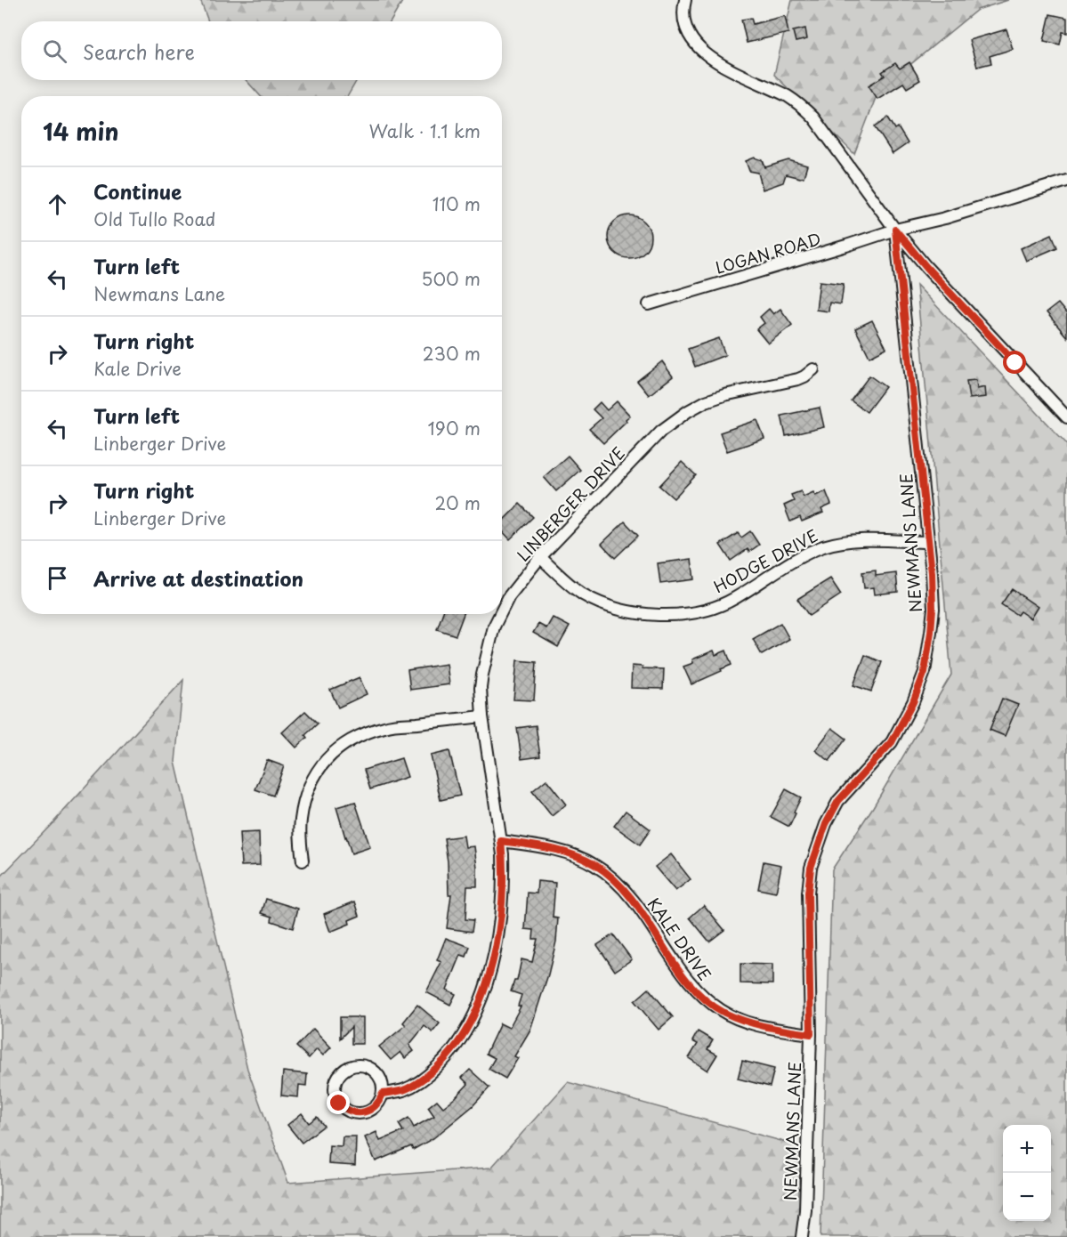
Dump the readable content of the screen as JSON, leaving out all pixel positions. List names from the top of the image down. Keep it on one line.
{"streets":{"street":["LOGAN ROAD","LINBERGER DRIVE","NEWMANS LANE","HODGE DRIVE","KALE DRIVE"]},"crossings":[["LOGAN ROAD","NEWMANS LANE"],["LINBERGER DRIVE","HODGE DRIVE"],["LINBERGER DRIVE","KALE DRIVE"],["NEWMANS LANE","HODGE DRIVE"],["NEWMANS LANE","KALE DRIVE"]],"page":{"search":"Search here","heading":["14 min","Walk · 1.1 km"],"list":[["Continue","Old Tullo Road","110 m"],["Turn left","Newmans Lane","500 m"],["Turn right","Kale Drive","230 m"],["Turn left","Linberger Drive","190 m"],["Turn right","Linberger Drive","20 m"],"Arrive at destination"],"map_buttons":["+","−"]}}
